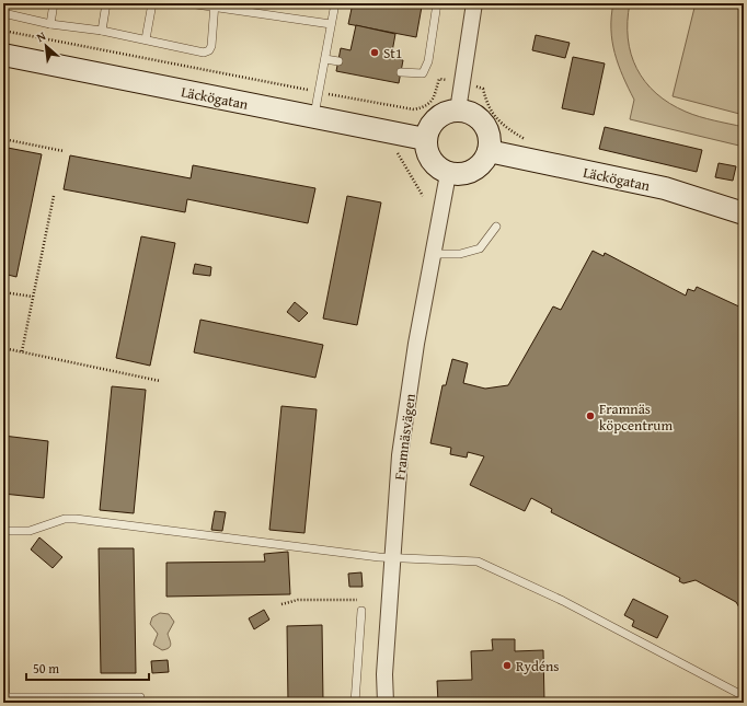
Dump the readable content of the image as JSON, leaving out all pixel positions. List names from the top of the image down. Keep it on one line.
{"streets":{"main road":["Läckögatan"],"street":["Framnäsvägen"]},"crossings":[["Läckögatan","Framnäsvägen"]],"places":["St1","Framnäs köpcentrum","Rydéns"],"scale_bar":"50 m","north":"top left"}
